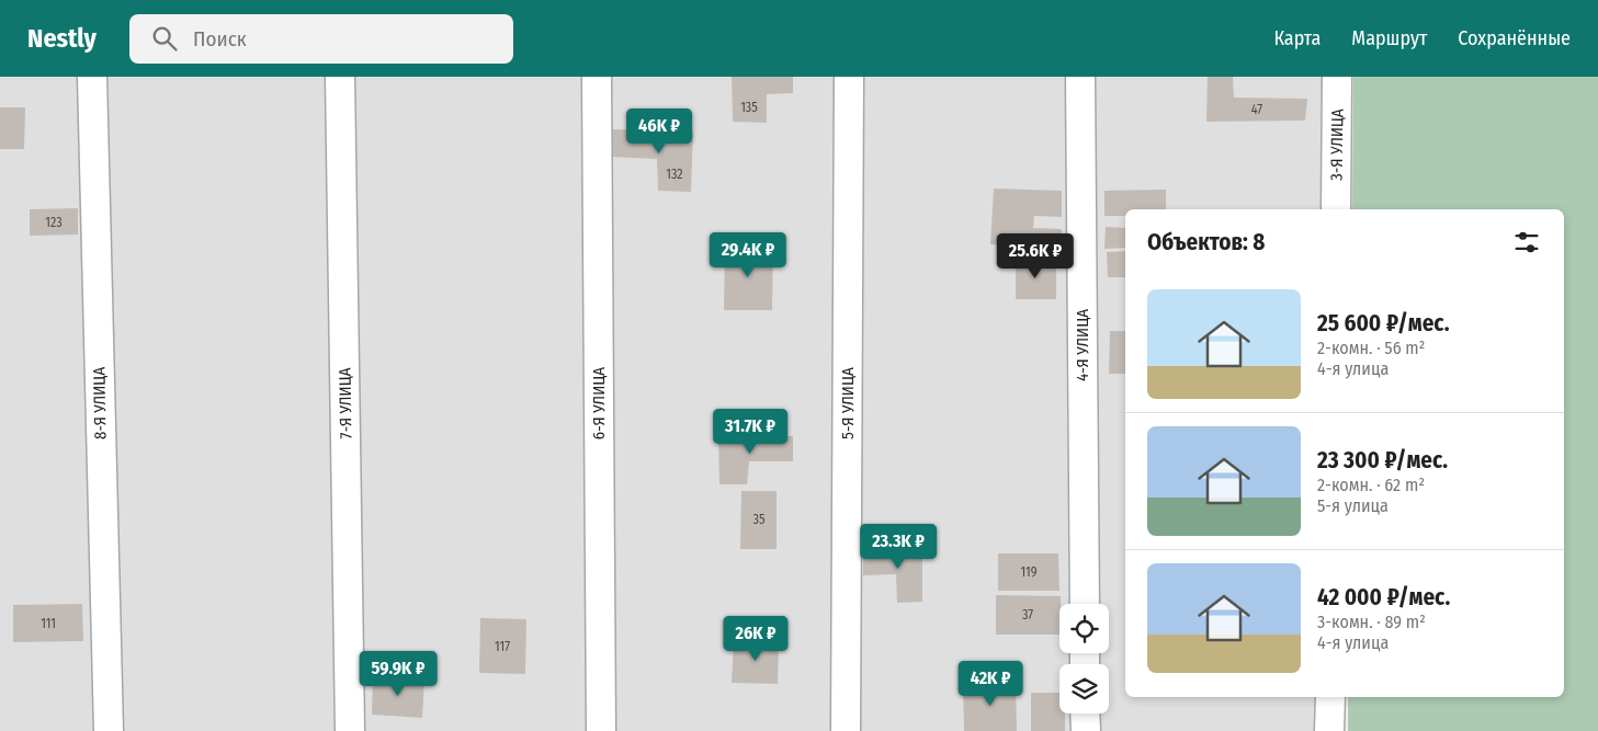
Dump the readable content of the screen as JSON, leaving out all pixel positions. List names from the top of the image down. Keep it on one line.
{"streets":{"street":["3-Я УЛИЦА","4-Я УЛИЦА","8-Я УЛИЦА","7-Я УЛИЦА","6-Я УЛИЦА","5-Я УЛИЦА"]},"house_numbers":["135","47","132","123","35","119","37","111","117"],"page":{"header":"Nestly","search":"Поиск","nav":["Карта","Маршрут","Сохранённые"],"price":["46K ₽","29.4K ₽","25.6K ₽","31.7K ₽","23.3K ₽","26K ₽","59.9K ₽","42K ₽"],"heading":"Объектов: 8","list":[{"name":"25 600 ₽/мес.","note":"2-комн. · 56 m² · 4-я улица"},{"name":"23 300 ₽/мес.","note":"2-комн. · 62 m² · 5-я улица"},{"name":"42 000 ₽/мес.","note":"3-комн. · 89 m² · 4-я улица"}]}}
